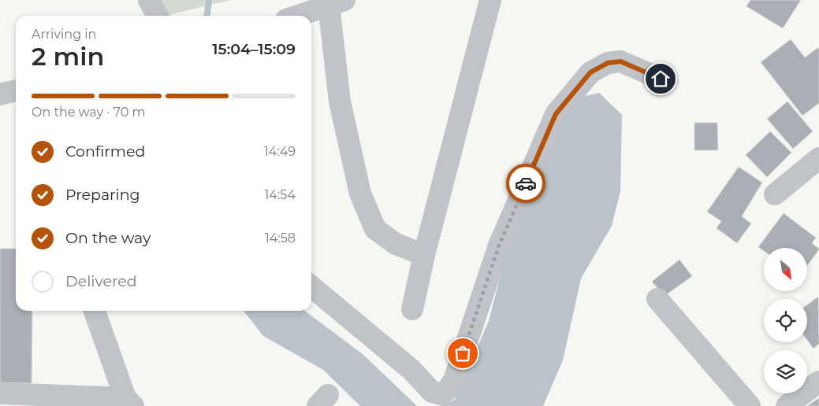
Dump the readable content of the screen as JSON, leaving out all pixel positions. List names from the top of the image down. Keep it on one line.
{"north":"bottom right","page":{"heading":["2 min","Arriving in","15:04–15:09"],"bar":"On the way · 70 m","list":[["Confirmed","14:49"],["Preparing","14:54"],["On the way","14:58"],"Delivered"]}}
